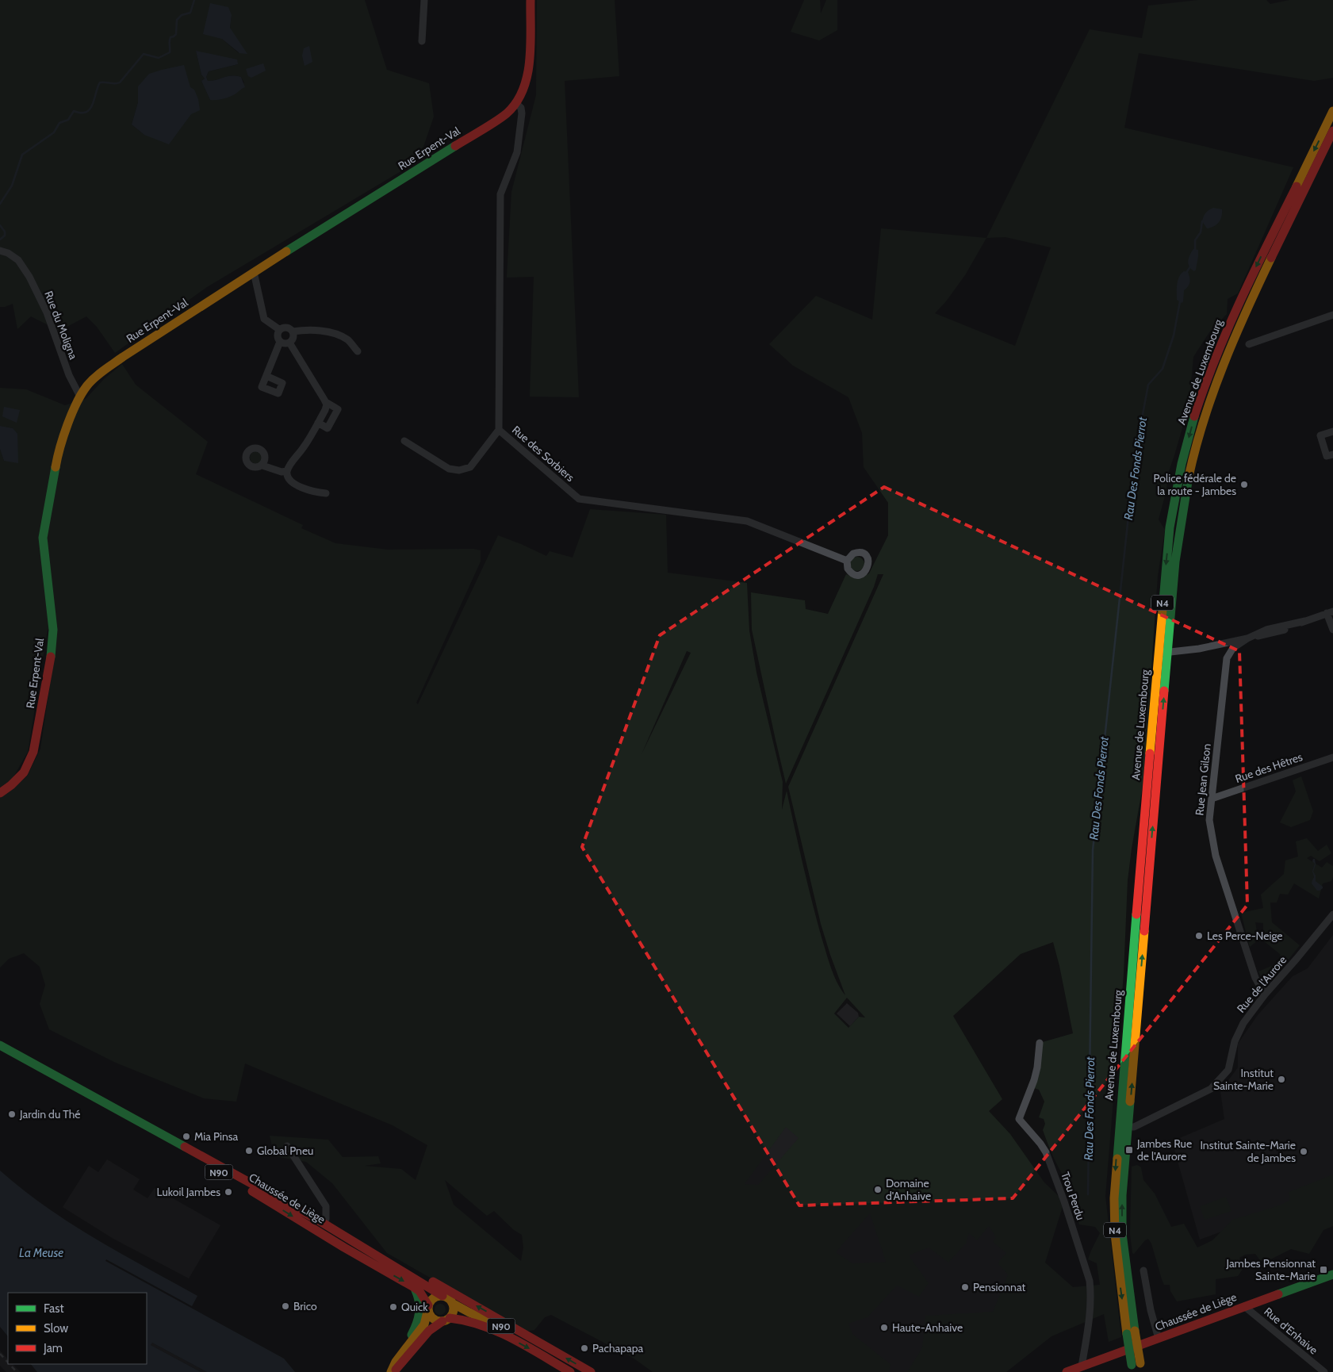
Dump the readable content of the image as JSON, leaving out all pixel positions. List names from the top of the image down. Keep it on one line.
{"streets":{"main road":["Rue Erpent-Val","Avenue de Luxembourg","N4","N90","Chaussée de Liège"],"street":["Rue du Moligna","Rue des Sorbiers","Rue des Hêtres","Rue Jean Gilson","Rue de l'Aurore","Trou Perdu","Rue d'Enhaive"]},"crossings":[["Rue Erpent-Val","Rue du Moligna"],["Rue Erpent-Val","Rue des Sorbiers"],["Avenue de Luxembourg","Rue de l'Aurore"],["Rue des Hêtres","Rue Jean Gilson"],["Rue Jean Gilson","Rue de l'Aurore"],["N90","Chaussée de Liège"],["Trou Perdu","Chaussée de Liège"],["Chaussée de Liège","Rue d'Enhaive"]],"water":["Rau Des Fonds Pierrot","La Meuse"],"places":{"other":["Police fédérale de la route - Jambes","Les Perce-Neige","Institut Sainte-Marie","Jardin du Thé","Mia Pinsa","Global Pneu","Institut Sainte-Marie de Jambes","Domaine d'Anhaive","Lukoil Jambes","Pensionnat","Brico","Quick","Haute-Anhaive","Pachapapa"],"transit":["Jambes Rue de l'Aurore","Jambes Pensionnat Sainte-Marie"]},"legend":["Fast","Slow","Jam"]}
